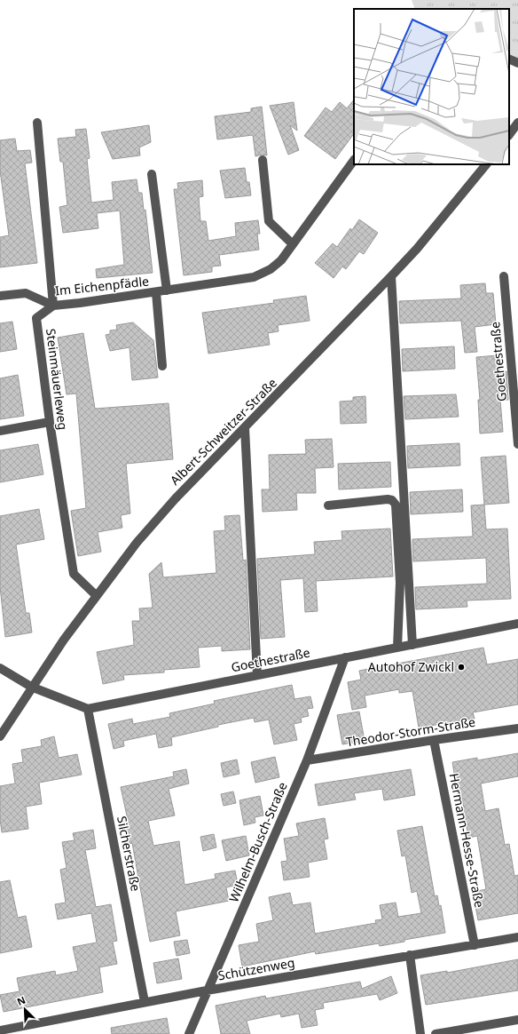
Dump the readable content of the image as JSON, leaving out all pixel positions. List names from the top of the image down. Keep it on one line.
{"streets":{"street":["Im Eichenpfädle","Goethestraße","Steinmäuerleweg","Albert-Schweitzer-Straße","Theodor-Storm-Straße","Hermann-Hesse-Straße","Wilhelm-Busch-Straße","Silcherstraße","Schützenweg"]},"crossings":[["Im Eichenpfädle","Steinmäuerleweg"],["Goethestraße","Wilhelm-Busch-Straße"],["Goethestraße","Silcherstraße"],["Steinmäuerleweg","Albert-Schweitzer-Straße"],["Theodor-Storm-Straße","Hermann-Hesse-Straße"],["Theodor-Storm-Straße","Wilhelm-Busch-Straße"],["Hermann-Hesse-Straße","Schützenweg"],["Wilhelm-Busch-Straße","Schützenweg"],["Silcherstraße","Schützenweg"]],"places":["Autohof Zwickl"],"north":"top left"}
